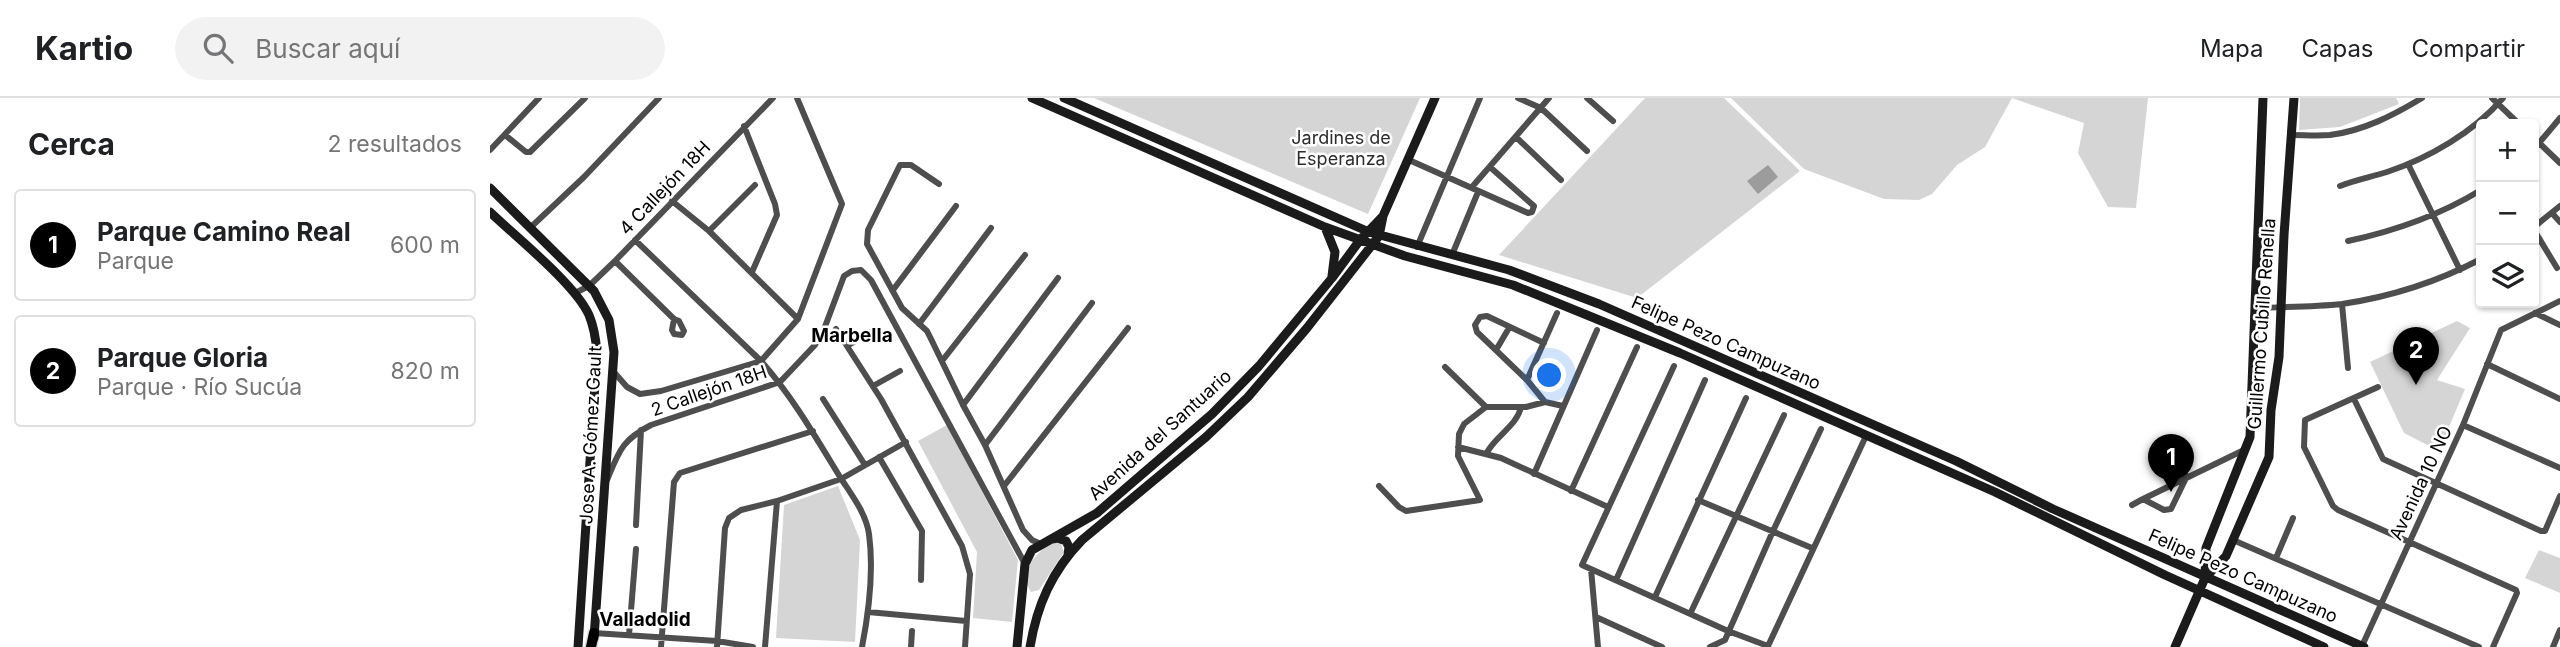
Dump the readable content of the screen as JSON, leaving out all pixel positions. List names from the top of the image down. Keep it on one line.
{"streets":{"main road":["Guillermo Cubillo Renella","Felipe Pezo Campuzano","Jose A. Gómez Gault","Avenida del Santuario"],"street":["4 Callejón 18H","2 Callejón 18H","Avenida 10 NO"]},"crossings":[["4 Callejón 18H","Jose A. Gómez Gault"],["Guillermo Cubillo Renella","Felipe Pezo Campuzano"],["Felipe Pezo Campuzano","Avenida del Santuario"],["Felipe Pezo Campuzano","Avenida 10 NO"],["2 Callejón 18H","Jose A. Gómez Gault"],["2 Callejón 18H","Avenida del Santuario"]],"districts":["Marbella","Valladolid"],"parks":["Jardines de Esperanza"],"page":{"header":"Kartio","search":"Buscar aquí","nav":["Mapa","Capas","Compartir"],"heading":["Cerca","2 resultados"],"map_buttons":["+","−"],"list":[{"mark":"1","name":"Parque Camino Real","note":"Parque","value":"600 m"},{"mark":"2","name":"Parque Gloria","note":"Parque · Río Sucúa","value":"820 m"}],"pins":["2","1"]}}
